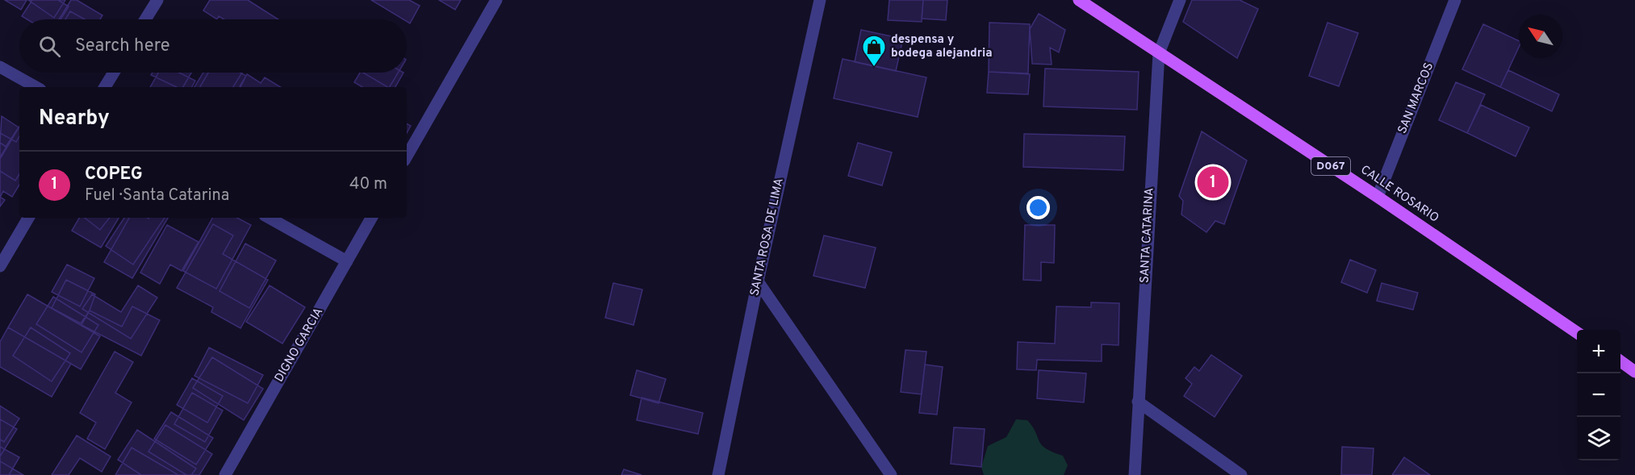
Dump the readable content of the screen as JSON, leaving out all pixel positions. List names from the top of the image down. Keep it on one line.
{"streets":{"main road":["D067","CALLE ROSARIO"],"street":["SAN MARCOS","SANTA CATARINA","SANTA ROSA DE LIMA","DIGNO GARCIA"]},"crossings":[["SAN MARCOS","CALLE ROSARIO"],["CALLE ROSARIO","SANTA CATARINA"]],"places":{"shop":["despensa y bodega alejandria"]},"north":"top left","page":{"search":"Search here","heading":"Nearby","list":[{"mark":"1","name":"COPEG","note":"Fuel · Santa Catarina","value":"40 m"}],"pins":"1","map_buttons":["+","−"]}}
